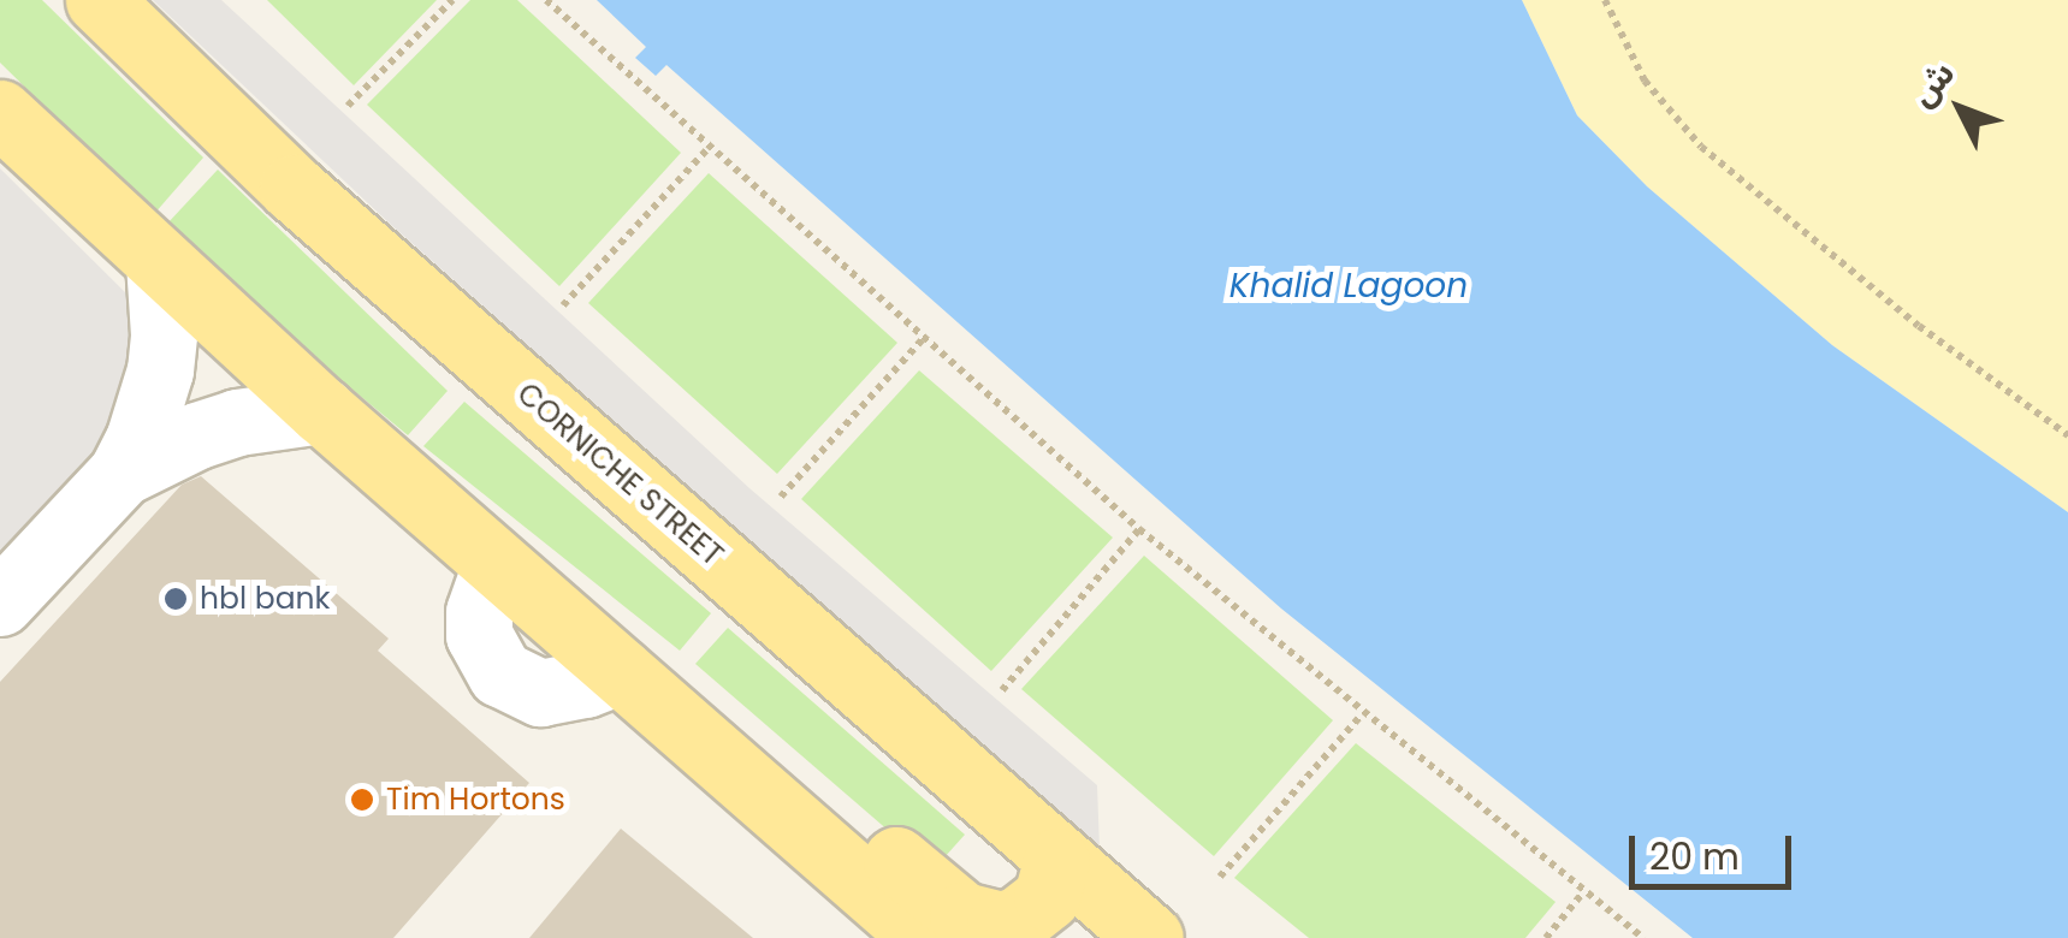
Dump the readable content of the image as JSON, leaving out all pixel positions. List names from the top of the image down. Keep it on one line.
{"streets":{"main road":["CORNICHE STREET"]},"water":["Khalid Lagoon"],"places":["hbl bank","Tim Hortons"],"scale_bar":"20 m","north":"top left"}
